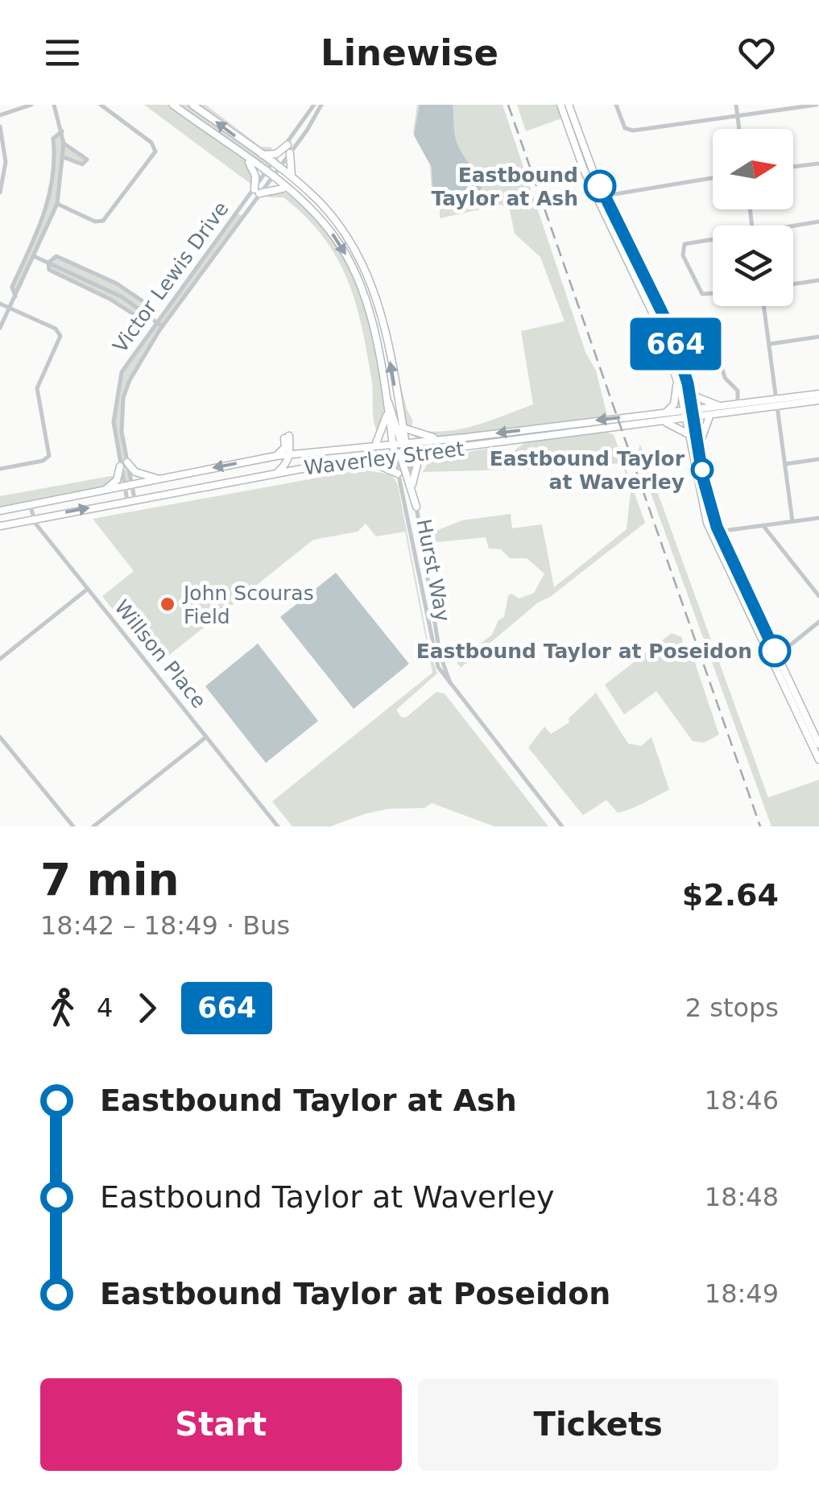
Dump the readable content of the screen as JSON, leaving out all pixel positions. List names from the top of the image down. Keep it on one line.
{"streets":{"main road":["Waverley Street"],"street":["Victor Lewis Drive","Hurst Way","Willson Place"]},"crossings":[["Victor Lewis Drive","Waverley Street"],["Waverley Street","Hurst Way"],["Waverley Street","Willson Place"]],"places":["Eastbound Taylor at Ash","Eastbound Taylor at Waverley","John Scouras Field","Eastbound Taylor at Poseidon"],"lines":["bus line 664"],"north":"right","page":{"header":"Linewise","on_map":"664","heading":["7 min","18:42 – 18:49 · Bus","$2.64"],"legs":["4","664","2 stops"],"list":[{"name":"Eastbound Taylor at Ash","value":"18:46"},{"name":"Eastbound Taylor at Waverley","value":"18:48"},{"name":"Eastbound Taylor at Poseidon","value":"18:49"}],"buttons":["Start","Tickets"]}}
